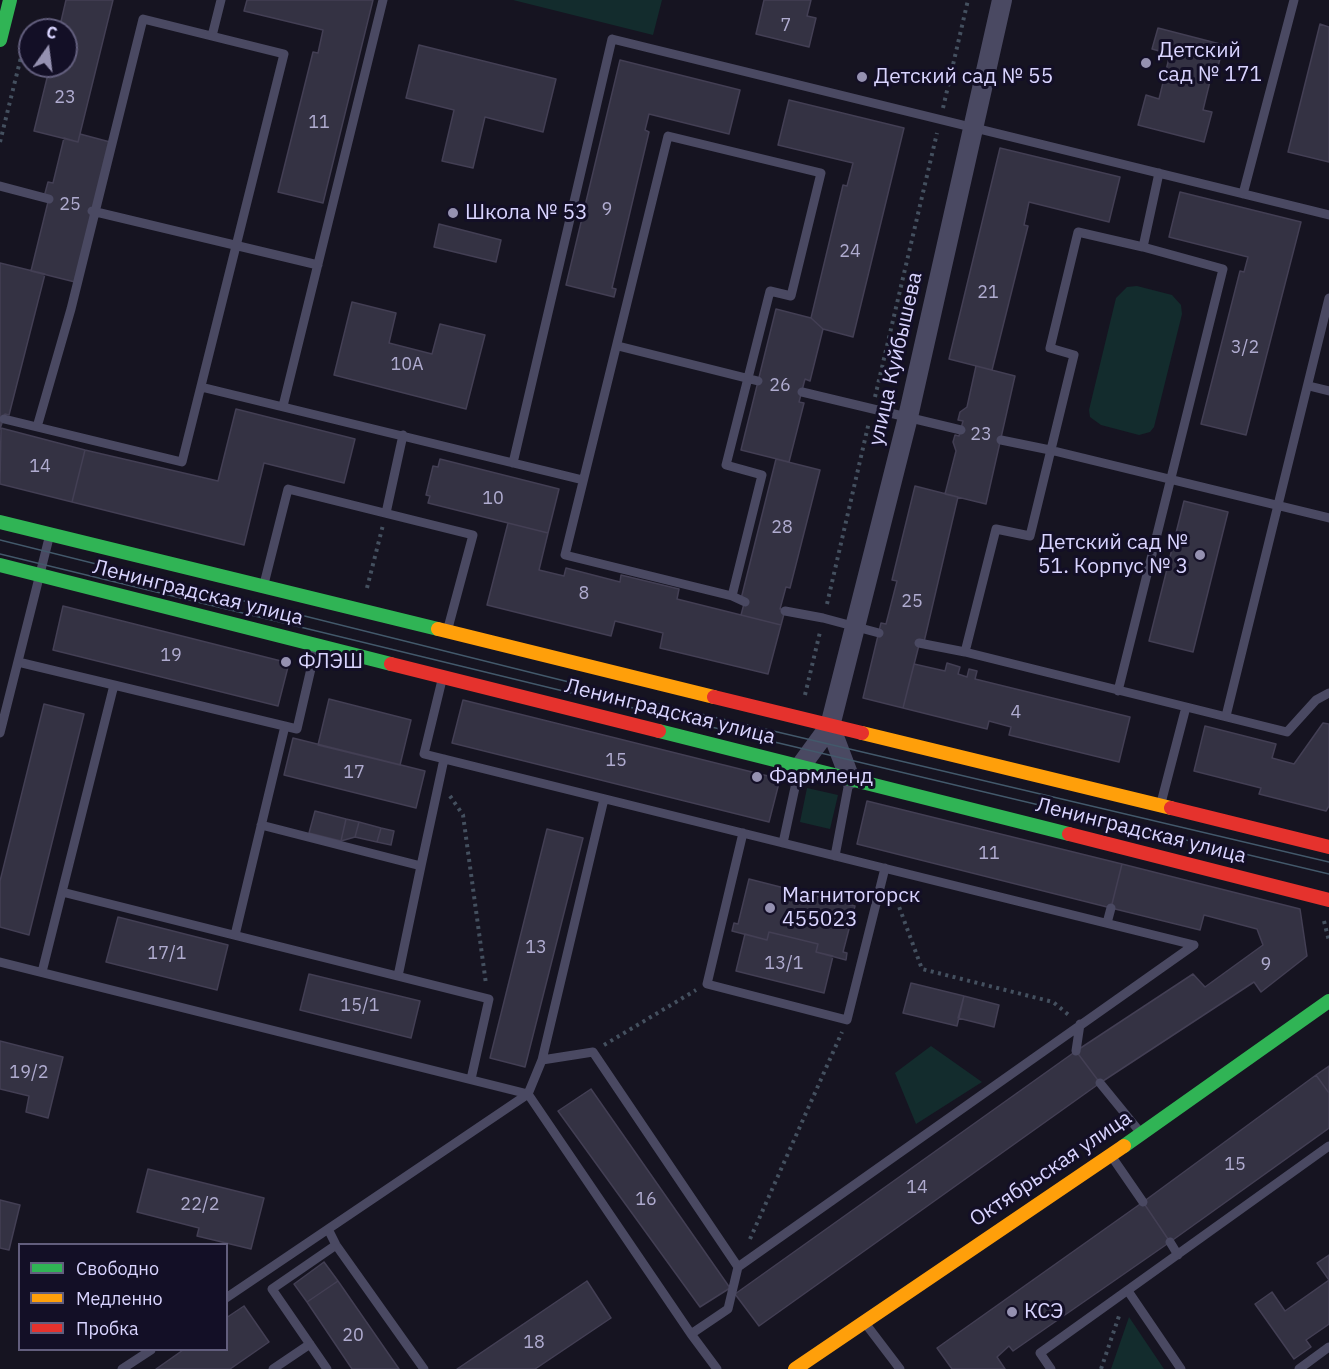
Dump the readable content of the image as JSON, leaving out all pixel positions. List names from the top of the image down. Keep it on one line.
{"streets":{"main road":["Ленинградская улица","Октябрьская улица"],"street":["улица Куйбышева"]},"crossings":[["улица Куйбышева","Ленинградская улица"]],"places":["Детский сад № 171","Детский сад № 55","Школа № 53","Детский сад № 51. Корпус № 3","ФЛЭШ","Фармленд","Магнитогорск 455023","КСЭ"],"house_numbers":["7","23","11","25","9","24","21","3/2","10А","26","23","14","10","28","8","25","19","4","15","17","11","13","17/1","13/1","9","15/1","19/2","15","14","16","22/2","20","18"],"legend":["Свободно","Медленно","Пробка"],"north":"top"}
